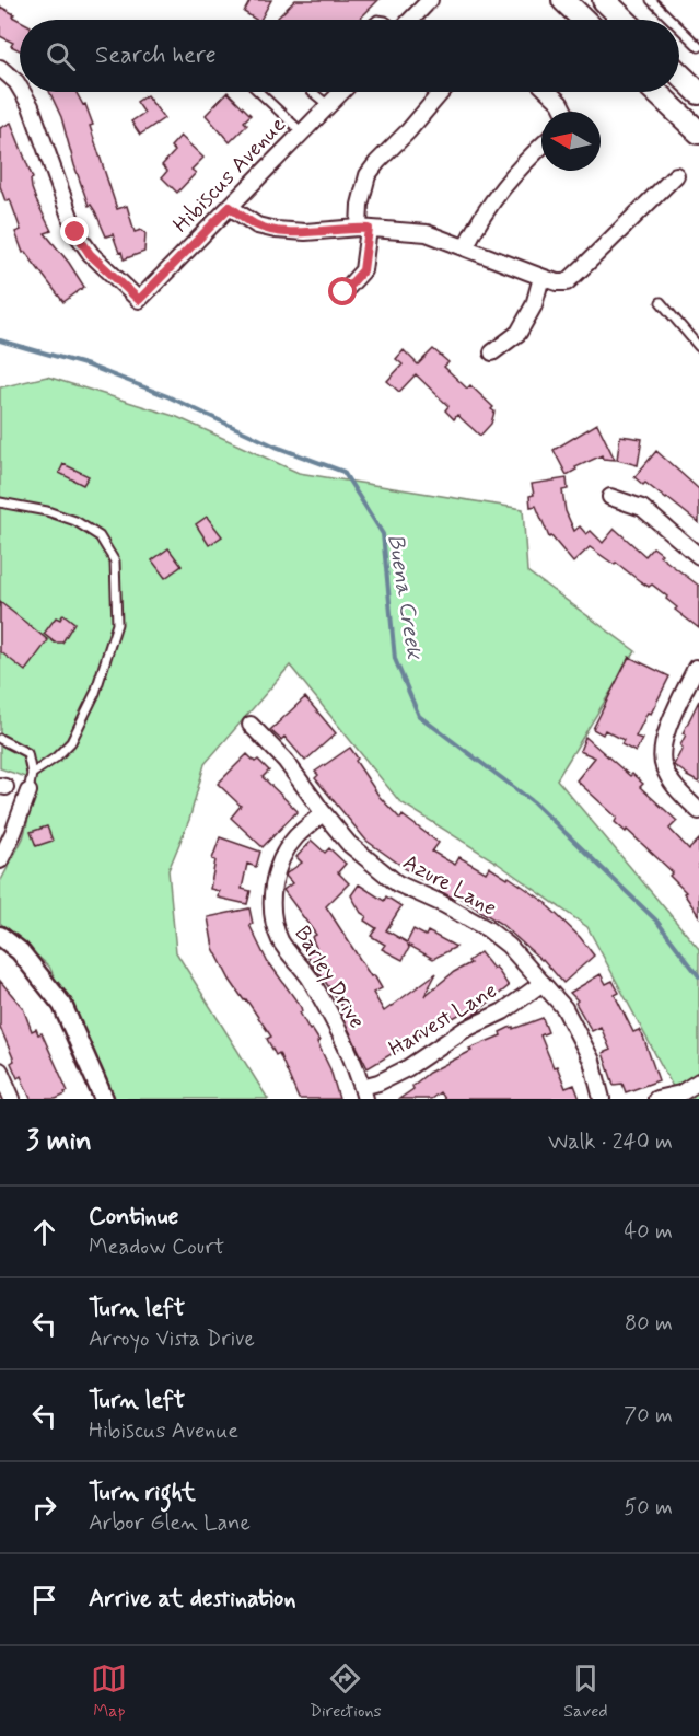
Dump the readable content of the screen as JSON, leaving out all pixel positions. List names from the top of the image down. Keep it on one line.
{"streets":{"street":["Hibiscus Avenue","Azure Lane","Barley Drive","Harvest Lane"]},"crossings":[["Azure Lane","Barley Drive"],["Azure Lane","Harvest Lane"],["Barley Drive","Harvest Lane"]],"water":["Buena Creek"],"north":"left","page":{"search":"Search here","heading":["3 min","Walk · 240 m"],"list":[["Continue","Meadow Court","40 m"],["Turn left","Arroyo Vista Drive","80 m"],["Turn left","Hibiscus Avenue","70 m"],["Turn right","Arbor Glen Lane","50 m"],"Arrive at destination"],"nav":["Map","Directions","Saved"]}}
